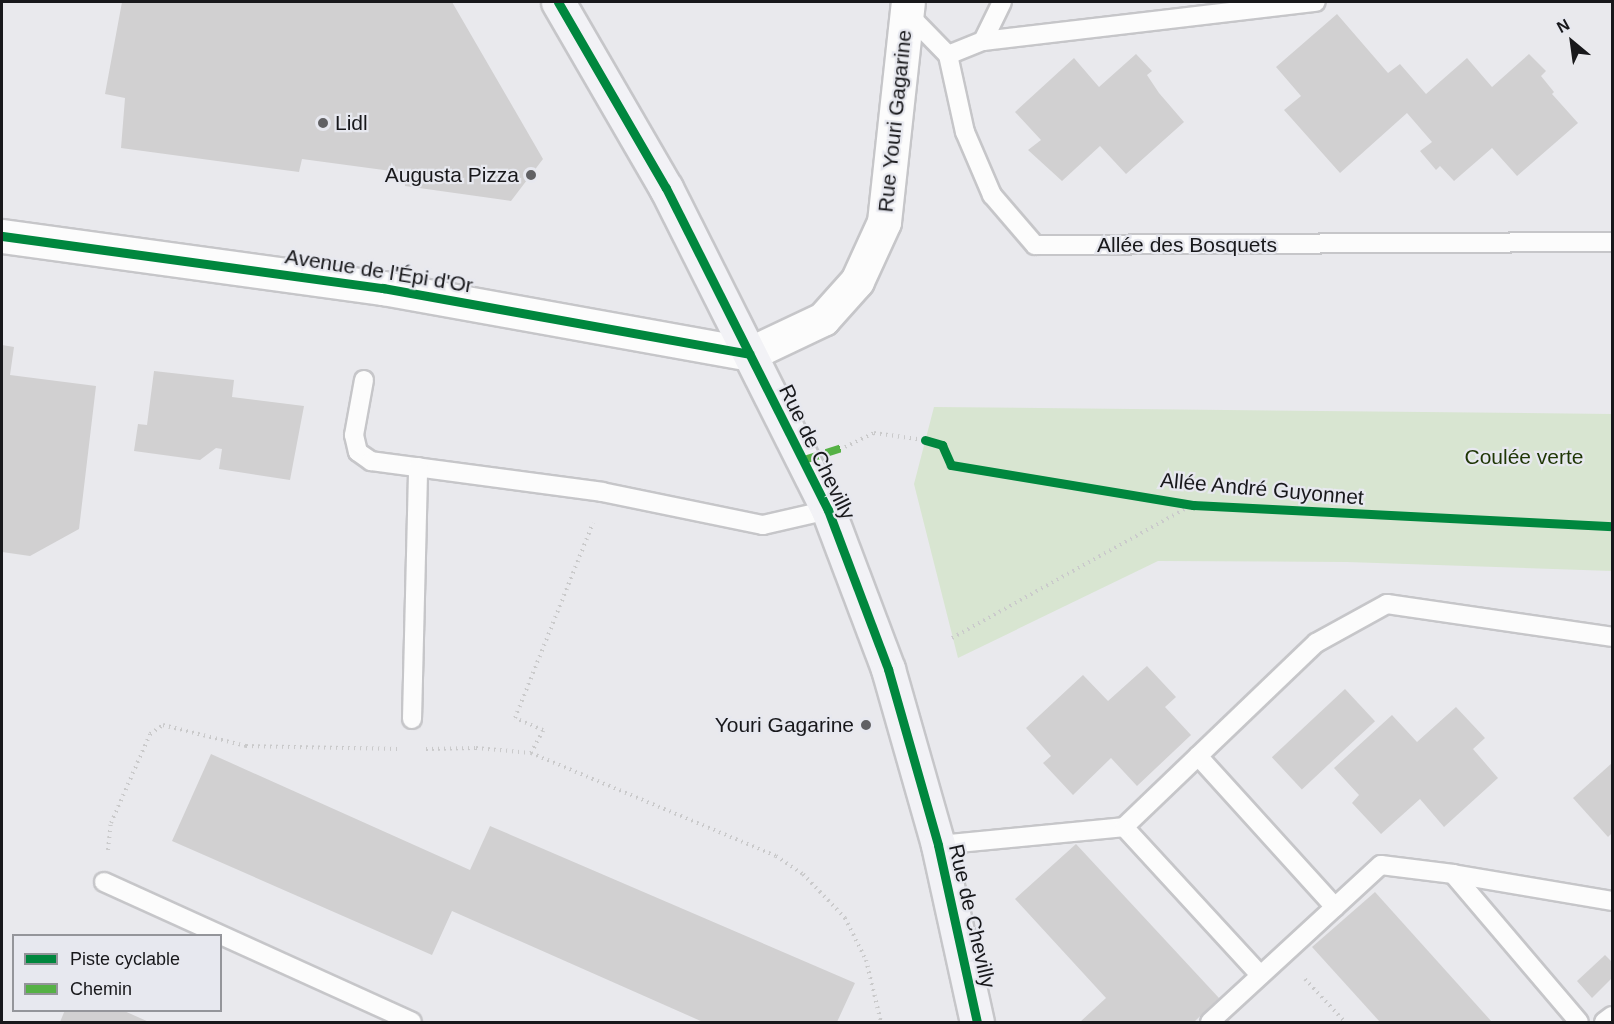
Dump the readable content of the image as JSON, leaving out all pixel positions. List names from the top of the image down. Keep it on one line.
{"streets":{"street":["Rue Youri Gagarine","Avenue de l'Épi d'Or","Rue de Chevilly"],"lane":["Allée des Bosquets"],"cycle path":["Allée André Guyonnet"]},"crossings":[["Rue Youri Gagarine","Avenue de l'Épi d'Or"],["Rue Youri Gagarine","Rue de Chevilly"],["Avenue de l'Épi d'Or","Rue de Chevilly"]],"parks":["Coulée verte"],"places":["Lidl","Augusta Pizza","Youri Gagarine"],"legend":["Piste cyclable","Chemin"],"north":"top left"}
